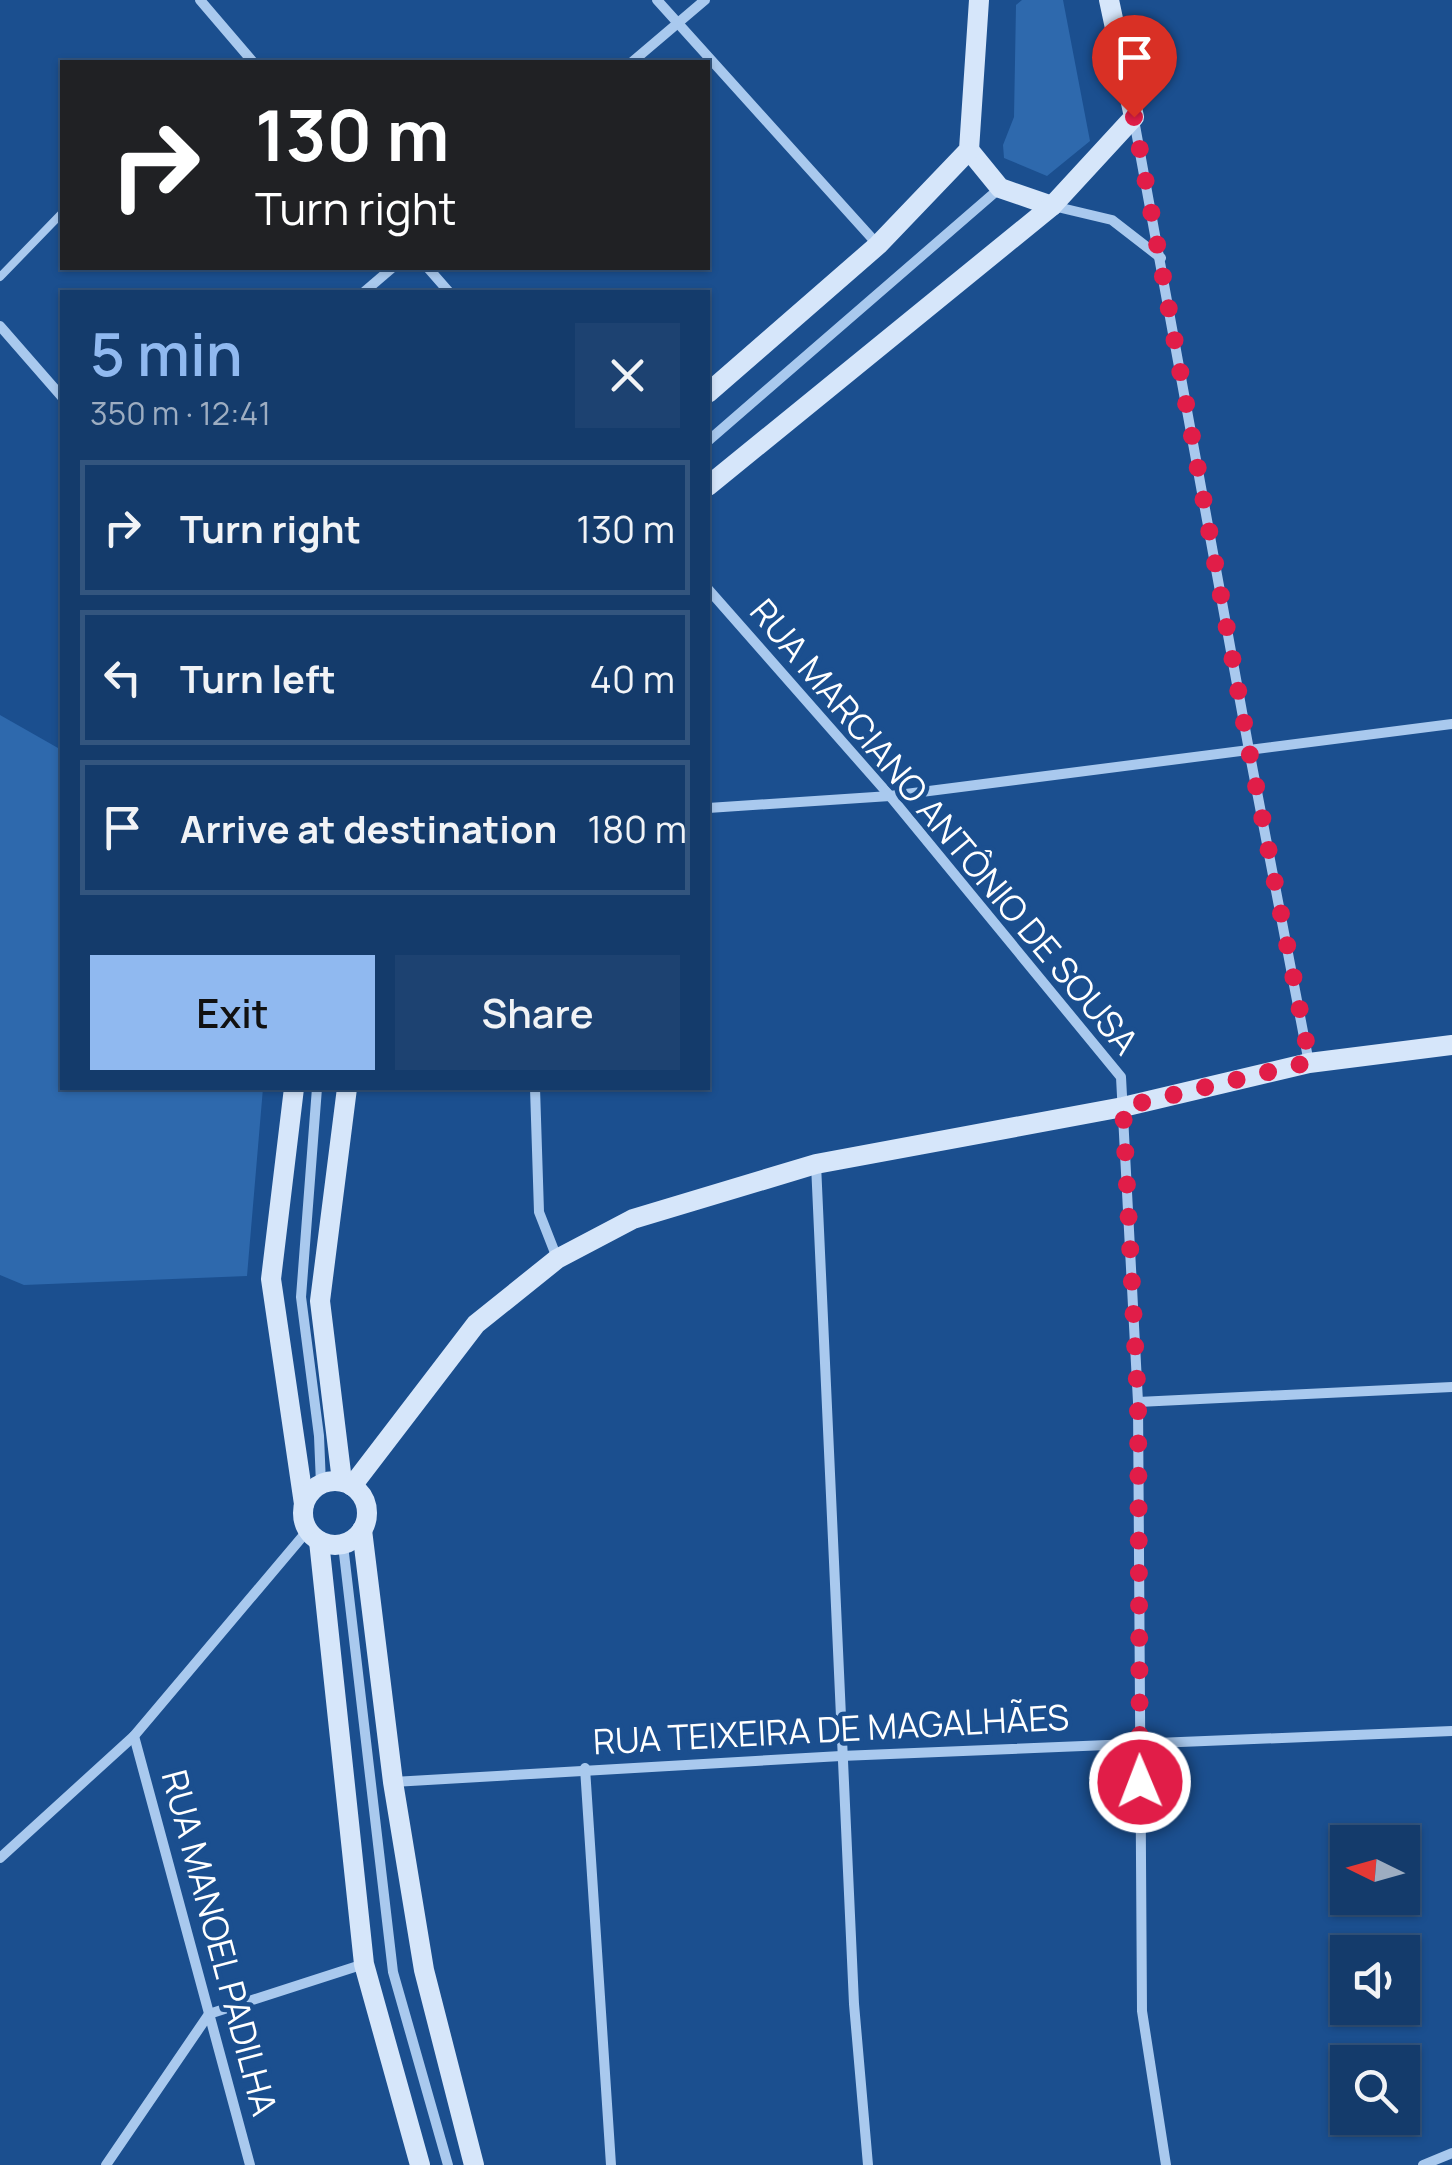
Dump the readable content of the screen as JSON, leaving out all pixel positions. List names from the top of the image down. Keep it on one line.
{"streets":{"street":["RUA MARCIANO ANTÔNIO DE SOUSA","RUA TEIXEIRA DE MAGALHÃES","RUA MANOEL PADILHA"]},"crossings":[["RUA MARCIANO ANTÔNIO DE SOUSA","RUA TEIXEIRA DE MAGALHÃES"]],"north":"left","page":{"turn":["130 m","Turn right"],"heading":["5 min","350 m · 12:41"],"list":[{"name":"Turn right","value":"130 m"},{"name":"Turn left","value":"40 m"},{"name":"Arrive at destination","value":"180 m"}],"buttons":["Exit","Share"]}}
